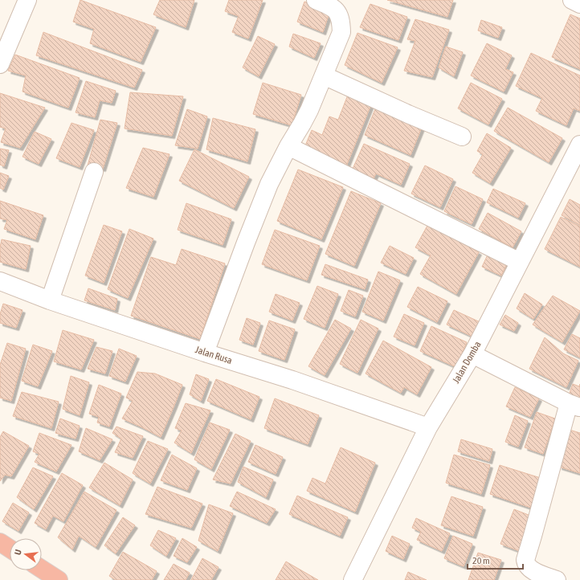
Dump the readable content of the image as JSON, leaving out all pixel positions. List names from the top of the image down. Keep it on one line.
{"streets":{"street":["Jalan Rusa","Jalan Domba"]},"crossings":[["Jalan Rusa","Jalan Domba"]],"scale_bar":"20 m","north":"left"}
